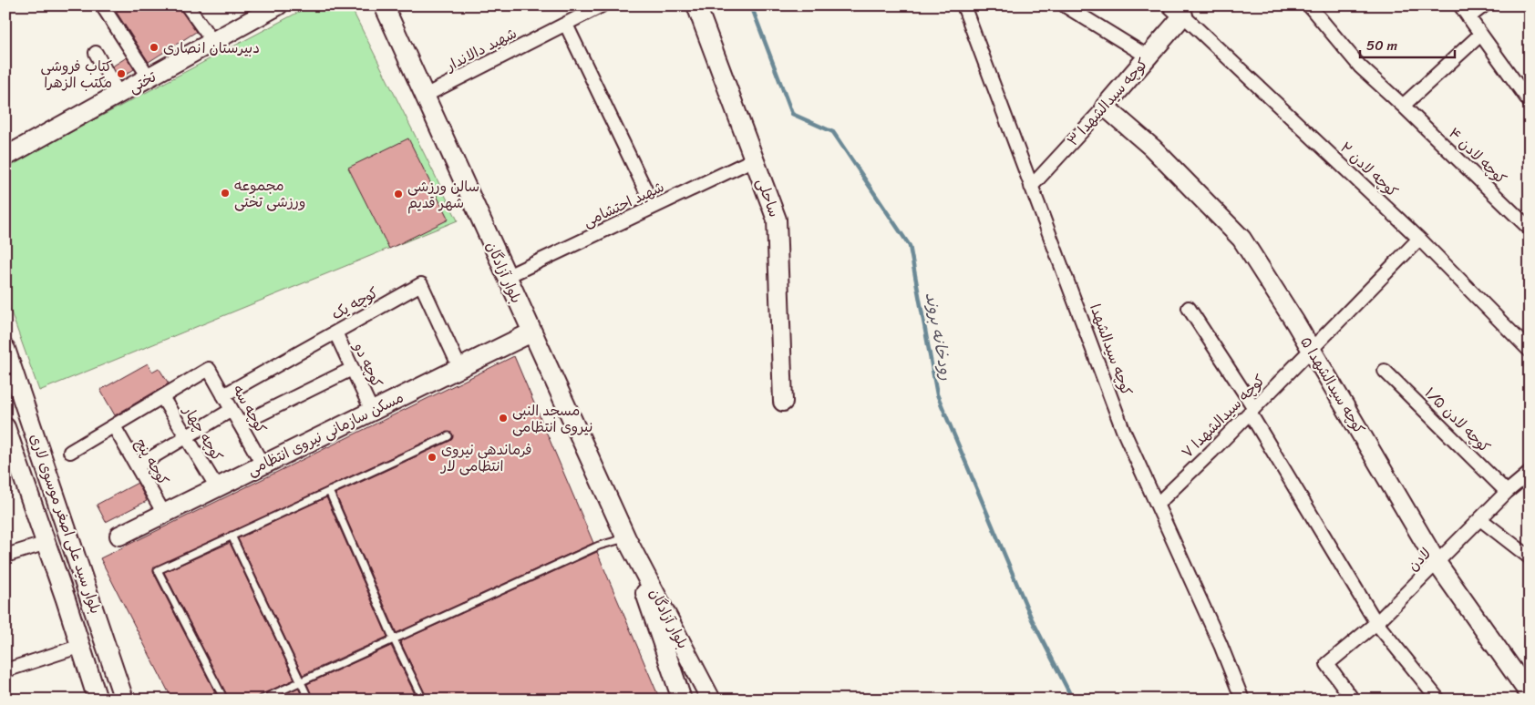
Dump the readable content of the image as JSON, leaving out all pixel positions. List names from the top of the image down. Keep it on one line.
{"streets":{"main road":["تختی","کوچه سیدالشهدا ۳","ساحلی","بلوار آزادگان","کوچه سیدالشهدا ۵","مسکن سازمانی نیروی انتظامی","بلوار سید علی اصغر موسوی لاری"],"street":["شهید دالاندار","کوچه لادن ۴","کوچه لادن ۲","شهید احتشامی","کوچه یک","کوچه سیدالشهدا","کوچه دو","کوچه سه","کوچه سیدالشهدا ۷","کوچه لادن ۱/۵","کوچه چهار","کوچه پنج","لادن"]},"crossings":[["شهید دالاندار","بلوار آزادگان"],["کوچه سیدالشهدا ۳","کوچه لادن ۲"],["کوچه سیدالشهدا ۳","کوچه سیدالشهدا"],["کوچه سیدالشهدا ۳","کوچه سیدالشهدا ۵"],["کوچه لادن ۲","کوچه سیدالشهدا ۷"],["ساحلی","شهید احتشامی"],["شهید احتشامی","بلوار آزادگان"],["بلوار آزادگان","مسکن سازمانی نیروی انتظامی"],["کوچه یک","کوچه دو"],["کوچه یک","کوچه سه"],["کوچه یک","مسکن سازمانی نیروی انتظامی"],["کوچه سیدالشهدا","کوچه سیدالشهدا ۷"],["کوچه دو","مسکن سازمانی نیروی انتظامی"],["کوچه سیدالشهدا ۵","کوچه سیدالشهدا ۷"],["کوچه سیدالشهدا ۵","لادن"],["کوچه سه","کوچه چهار"],["کوچه سه","مسکن سازمانی نیروی انتظامی"],["کوچه لادن ۱/۵","لادن"],["کوچه چهار","مسکن سازمانی نیروی انتظامی"],["مسکن سازمانی نیروی انتظامی","کوچه پنج"]],"water":["رودخانه بروند"],"places":["دبیرستان انصاری","کتاب فروشی مکتب الزهرا","مجموعه ورزشی تختی","سالن ورزشی شهر قدیم","مسجد النبی نیروی انتظامی","فرماندهی نیروی انتظامی لار"],"scale_bar":"50 m"}
